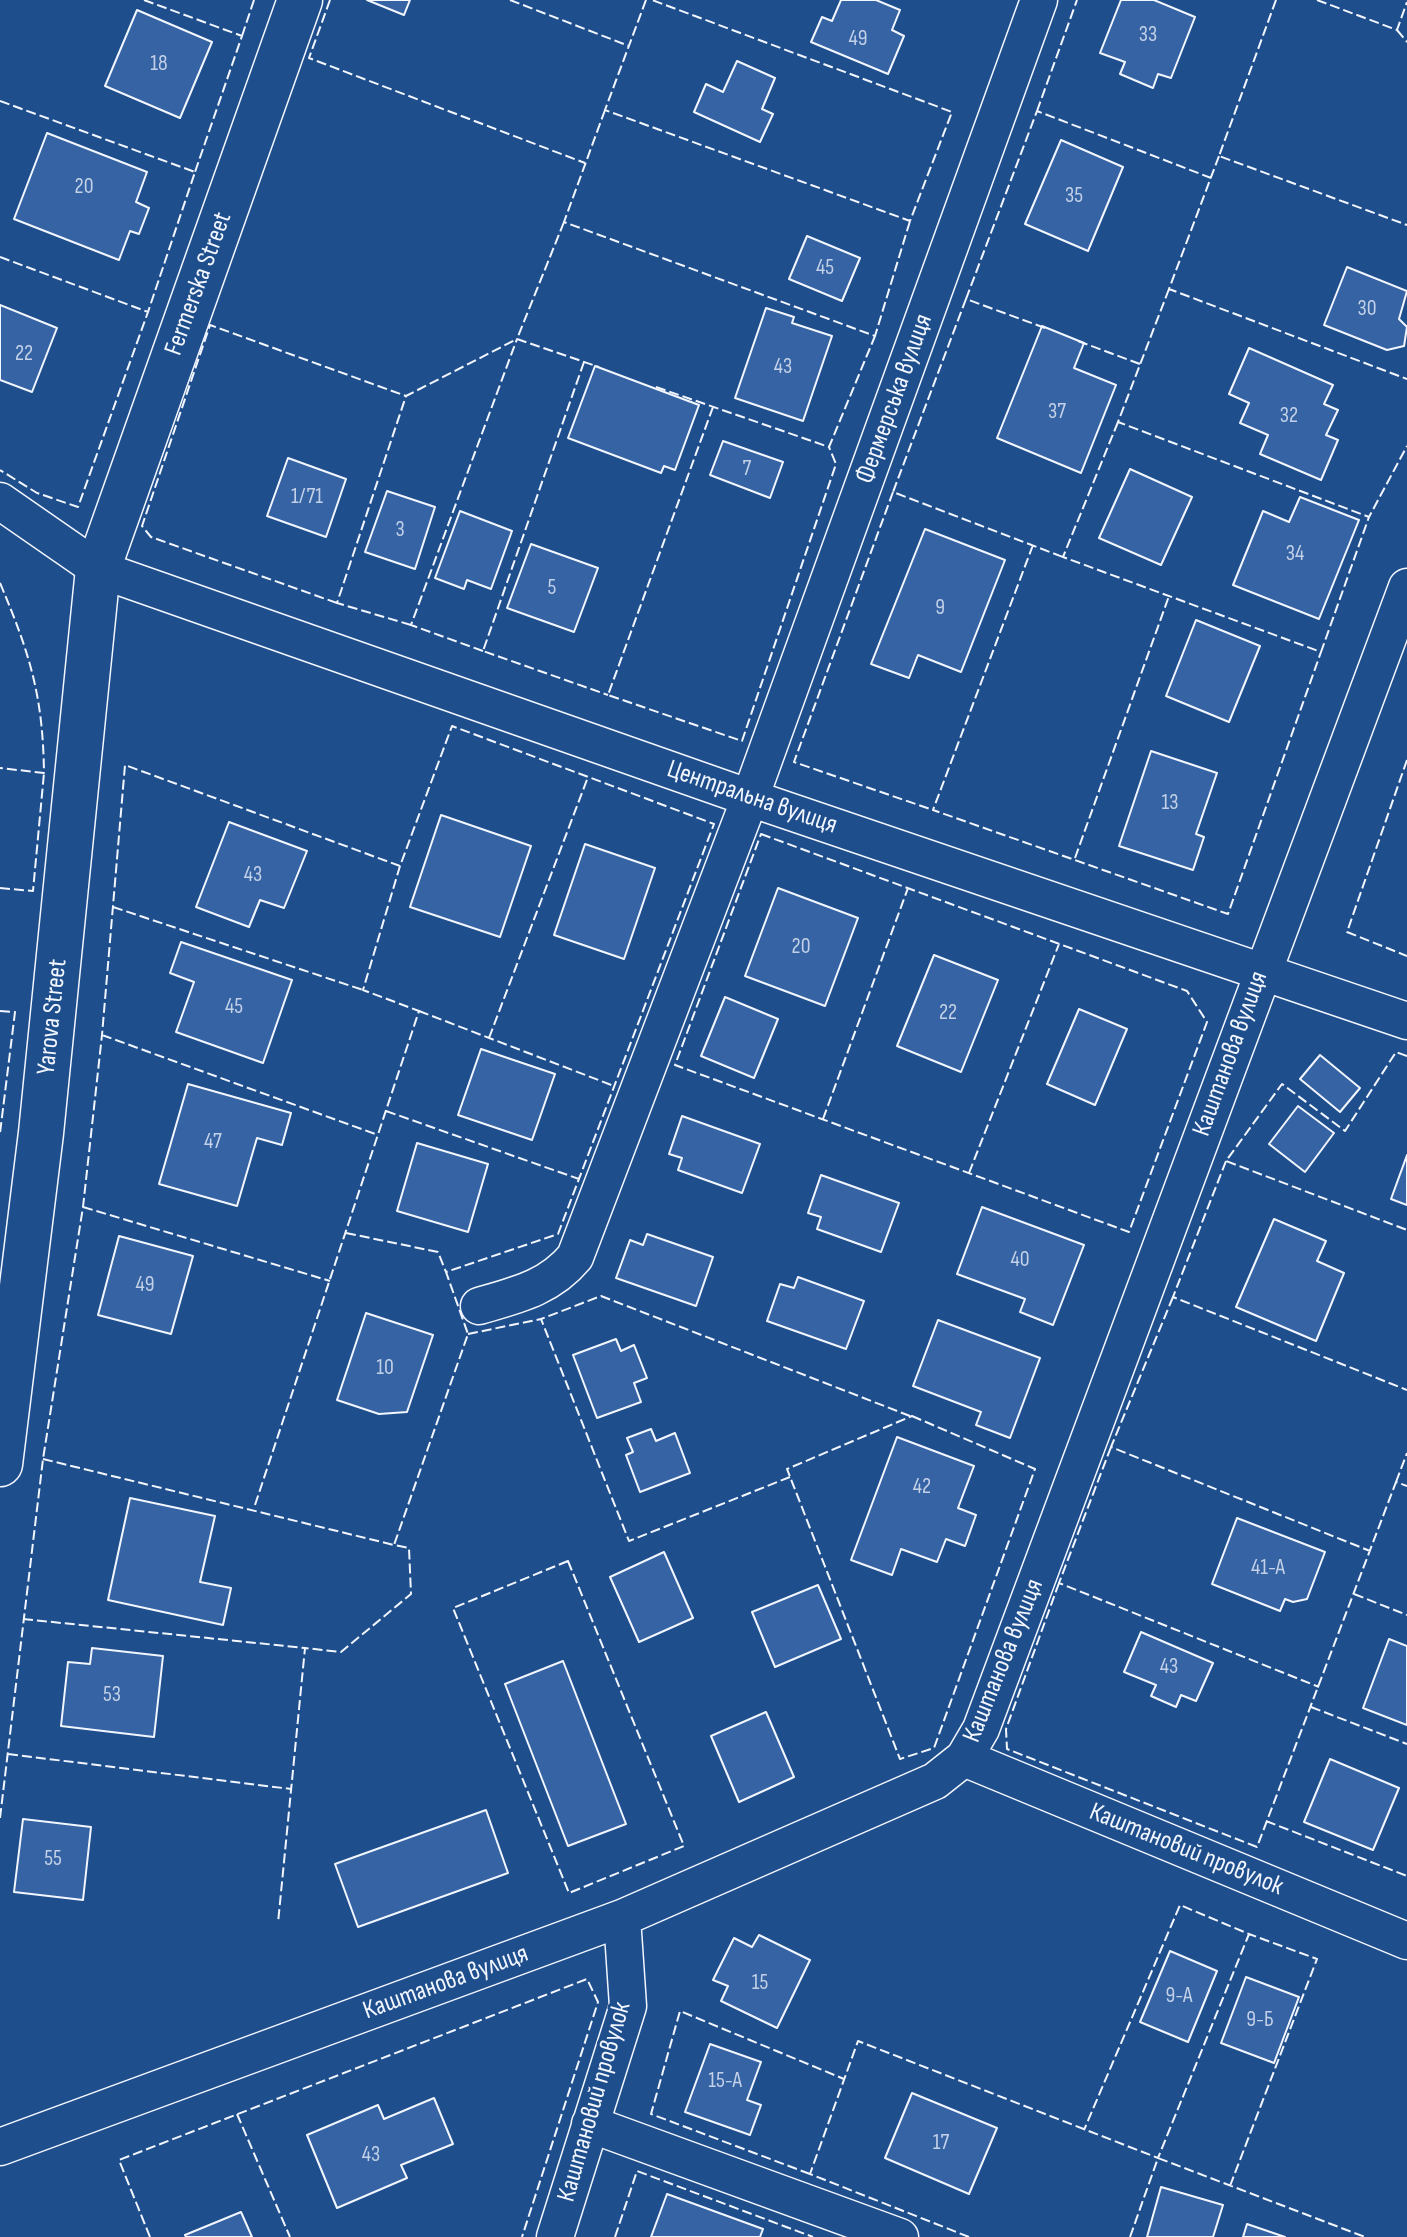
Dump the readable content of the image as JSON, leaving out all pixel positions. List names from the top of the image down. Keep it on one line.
{"streets":{"main road":["Fermerska Street","Yarova Street"],"street":["Фермерська вулиця","Центральна вулиця","Каштанова вулиця","Каштановий провулок"]},"crossings":[["Fermerska Street","Центральна вулиця"],["Fermerska Street","Yarova Street"],["Фермерська вулиця","Центральна вулиця"],["Центральна вулиця","Yarova Street"],["Центральна вулиця","Каштанова вулиця"],["Каштанова вулиця","Каштановий провулок"]],"house_numbers":["33","49","18","20","35","45","30","22","43","37","32","7","1/71","3","34","5","9","13","43","20","45","22","47","40","49","10","42","41-А","43","53","55","15","9-А","9-Б","15-А","17","43"]}
